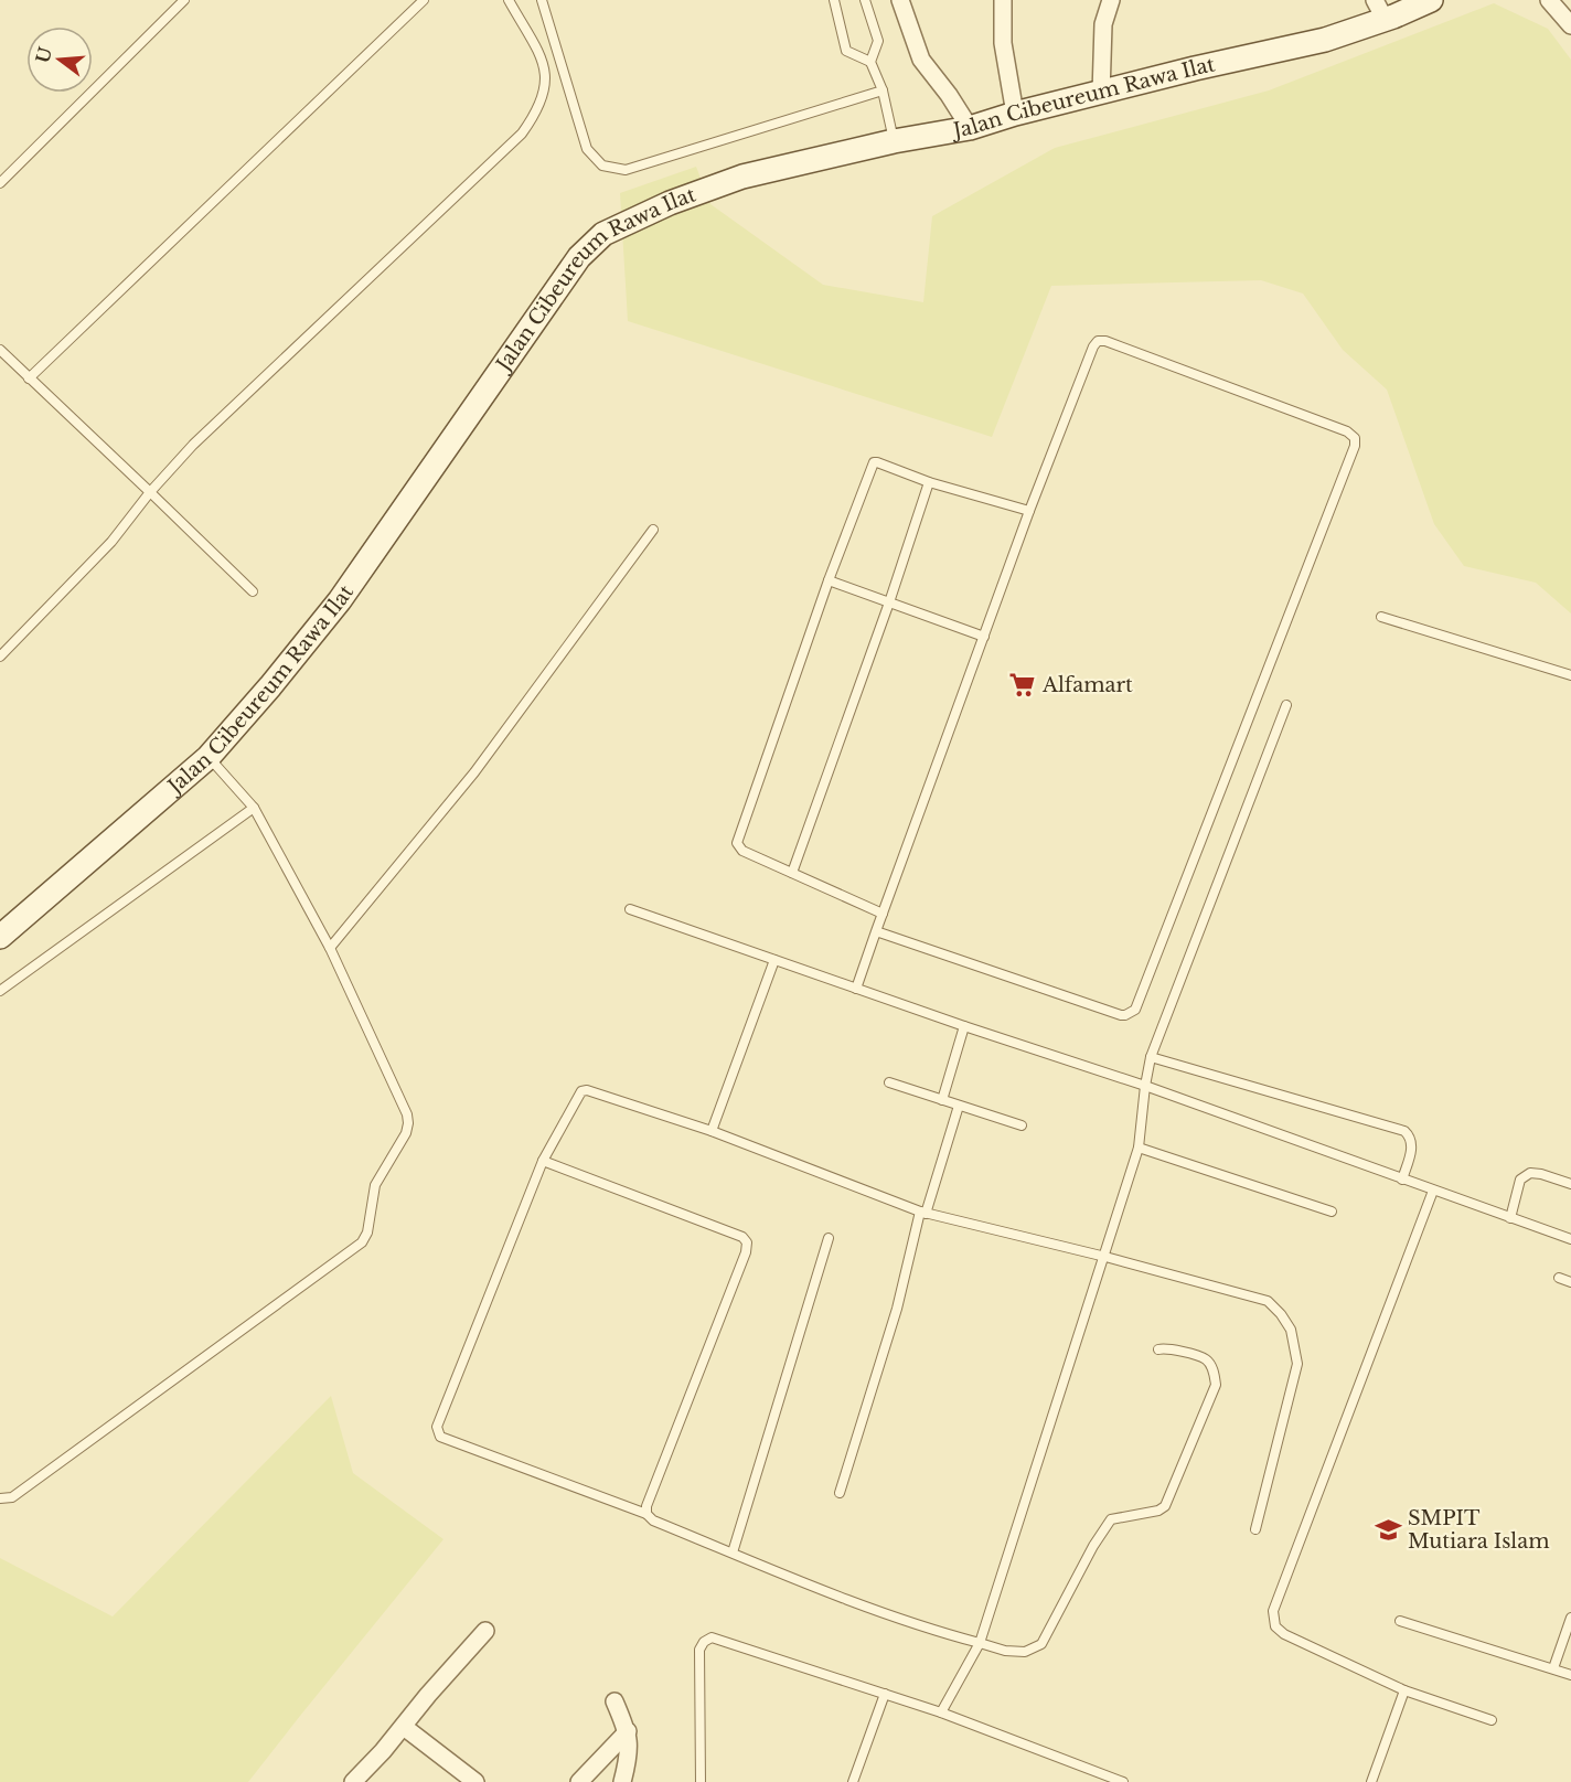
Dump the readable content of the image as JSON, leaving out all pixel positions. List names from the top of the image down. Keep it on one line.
{"streets":{"street":["Jalan Cibeureum Rawa Ilat"]},"places":{"supermarket":["Alfamart"],"school or university":["SMPIT Mutiara Islam"]},"north":"left"}
